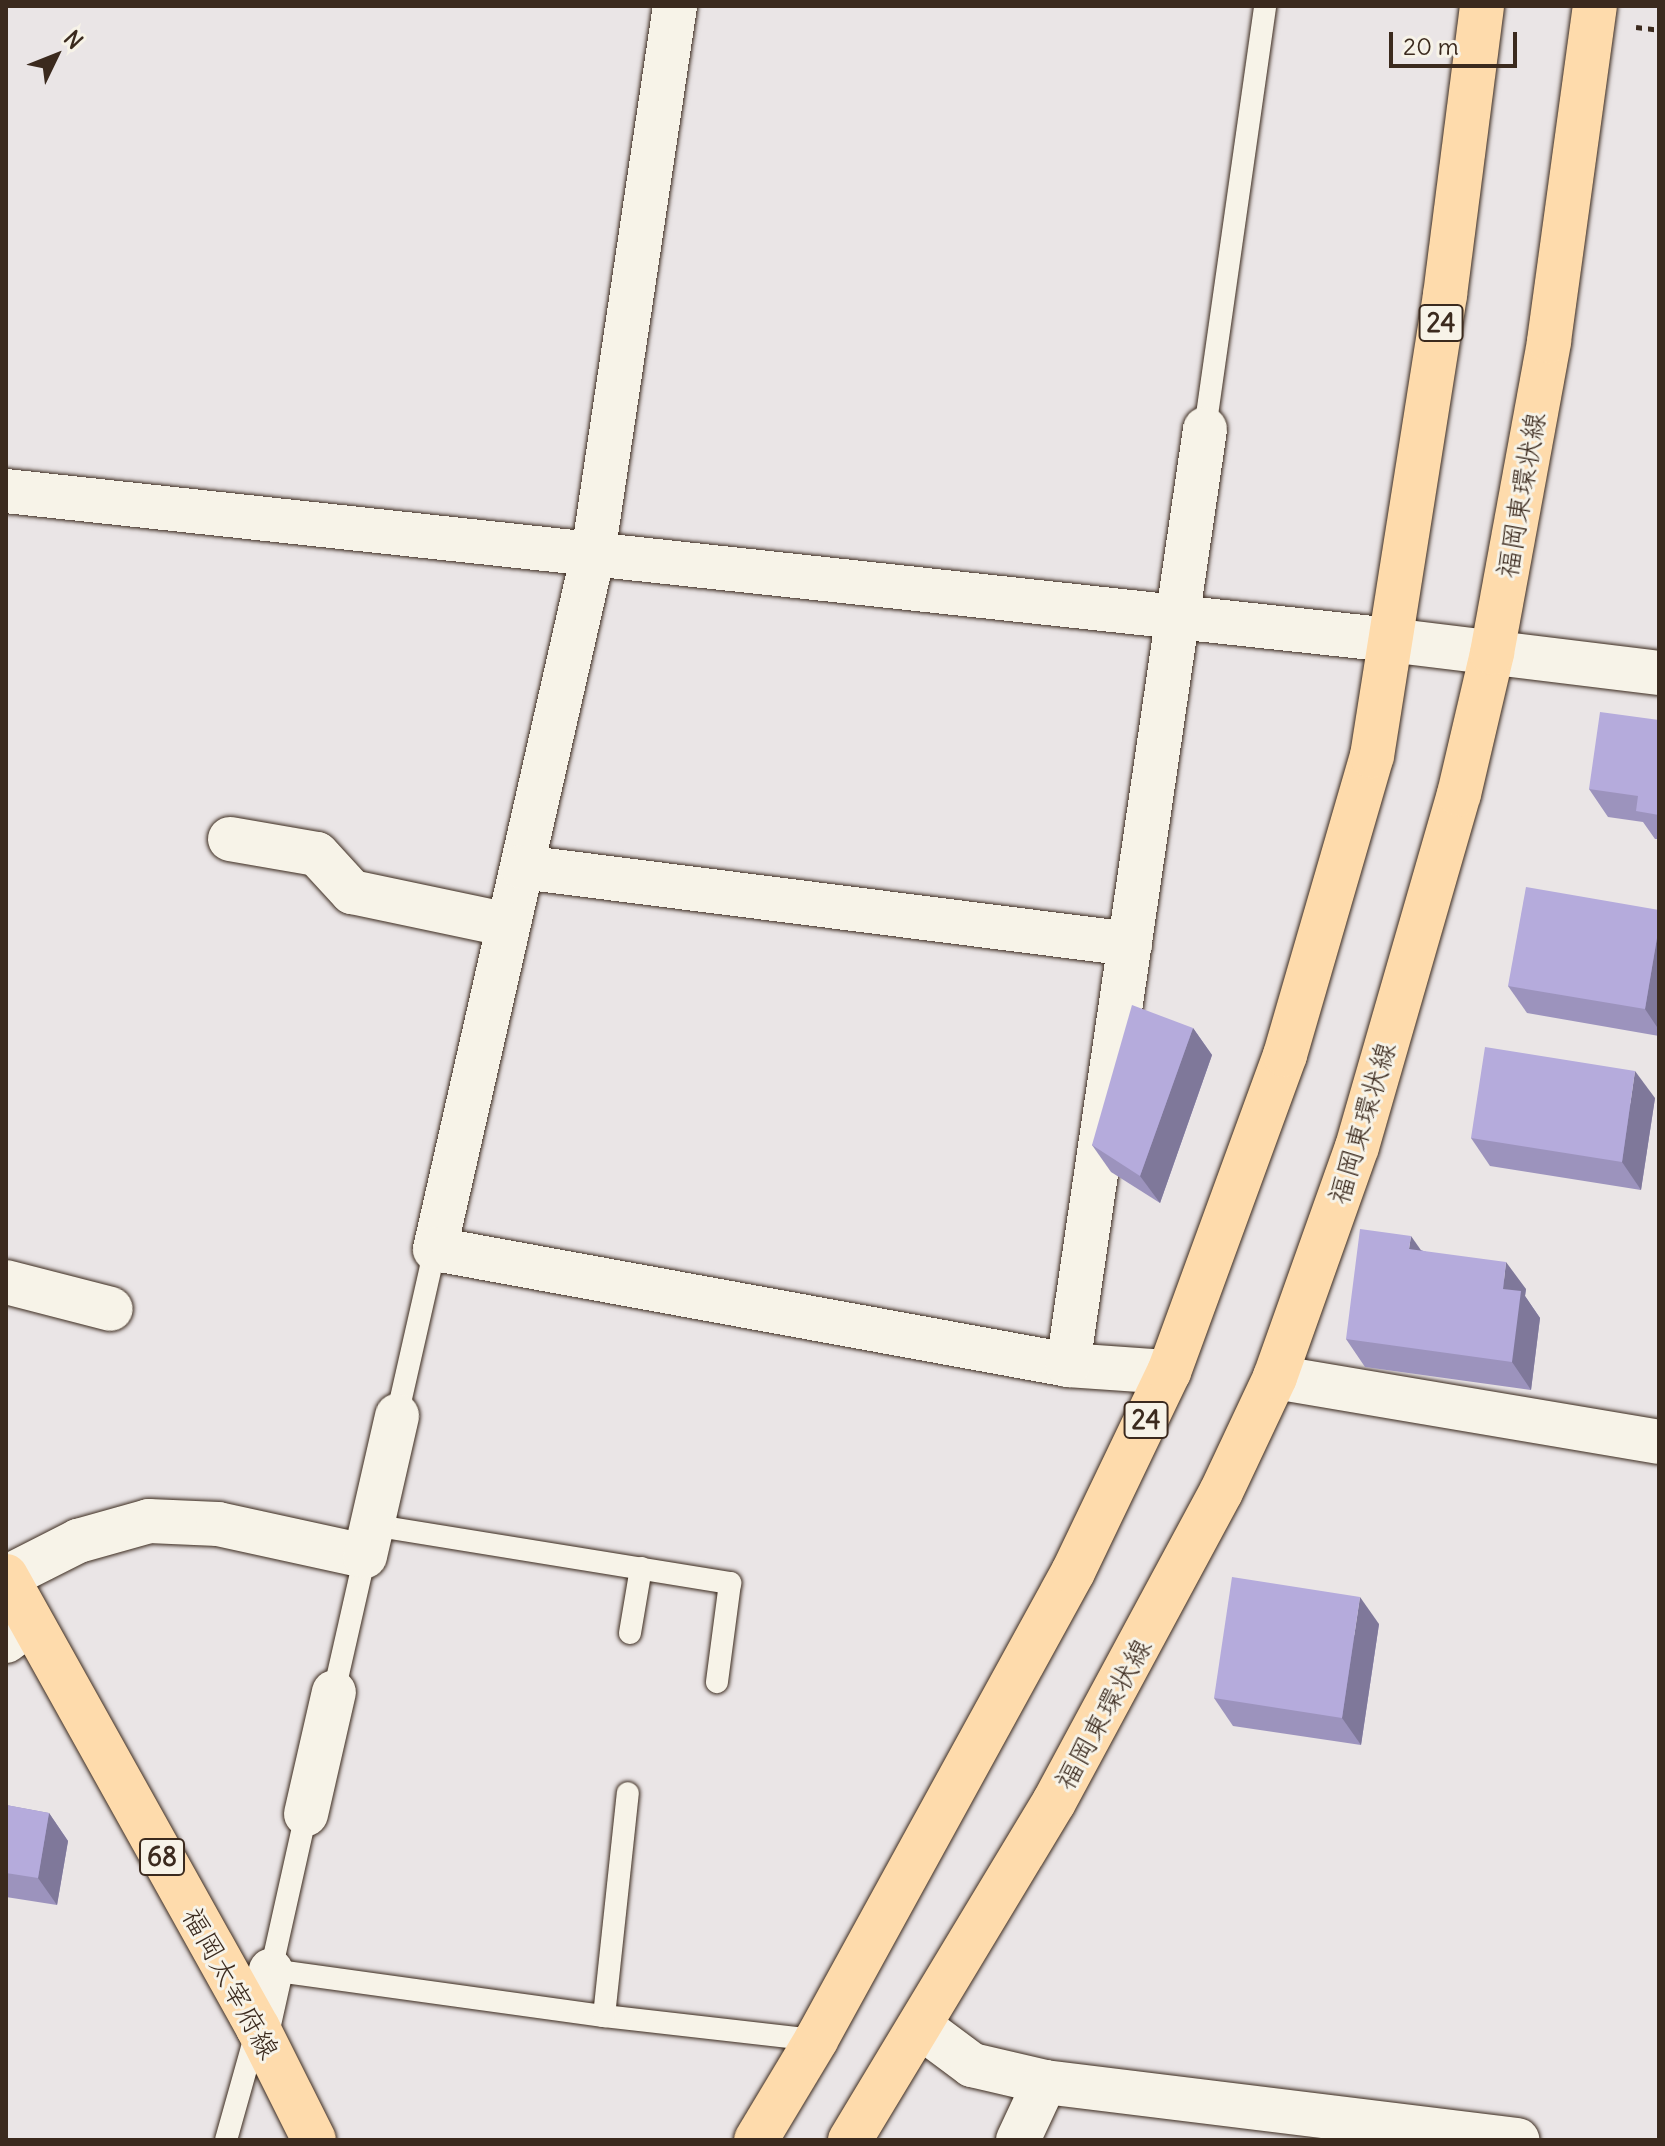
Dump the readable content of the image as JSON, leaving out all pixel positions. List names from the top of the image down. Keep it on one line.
{"streets":{"main road":["24","福岡東環状線","68","福岡太宰府線"]},"scale_bar":"20 m","north":"top right"}
